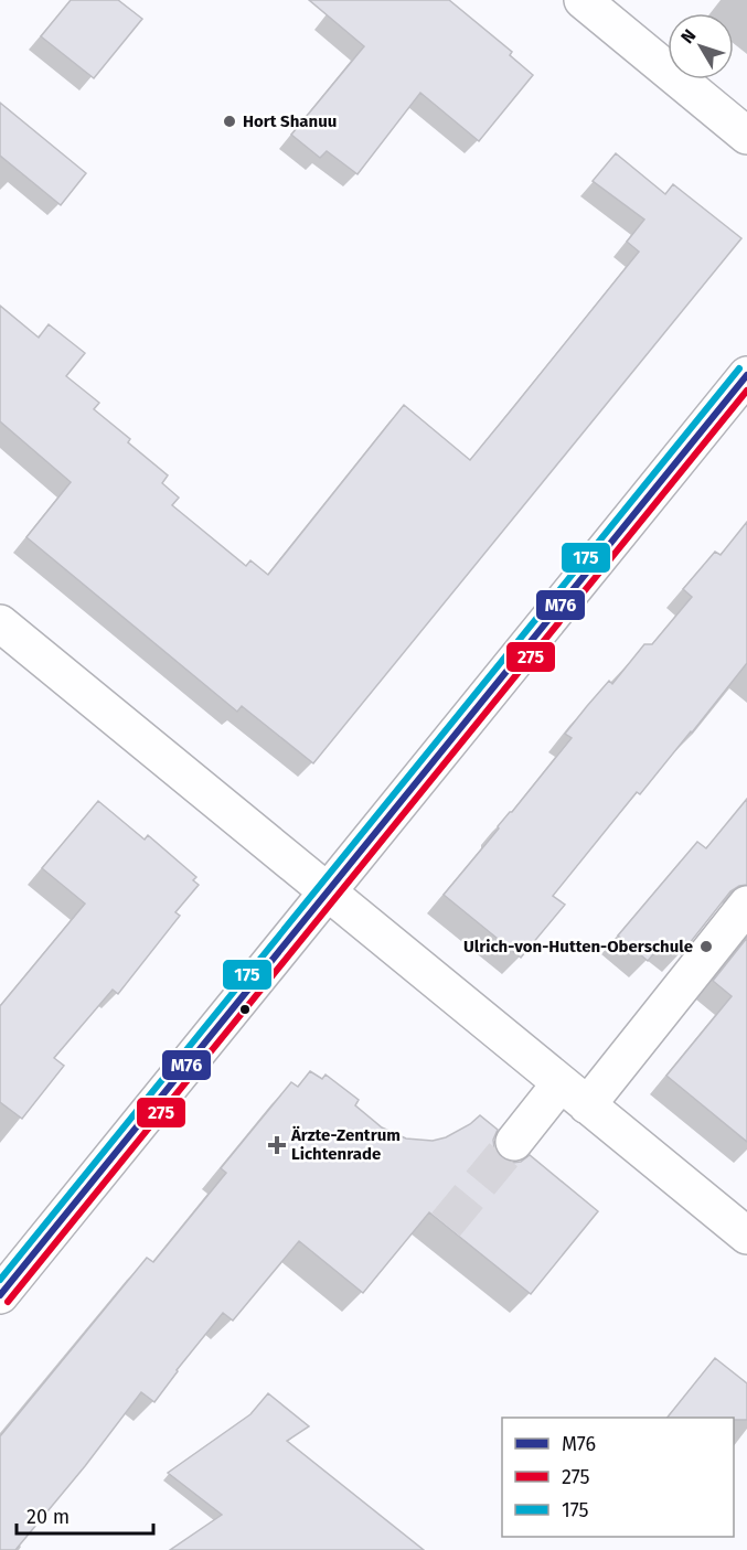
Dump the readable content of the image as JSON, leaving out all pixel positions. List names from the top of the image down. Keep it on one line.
{"places":{"other":["Hort Shanuu","Ulrich-von-Hutten-Oberschule"],"health":["Ärzte-Zentrum Lichtenrade"]},"lines":["transit line 175","transit line M76","transit line 275"],"legend":["M76","275","175"],"scale_bar":"20 m","north":"top left"}
